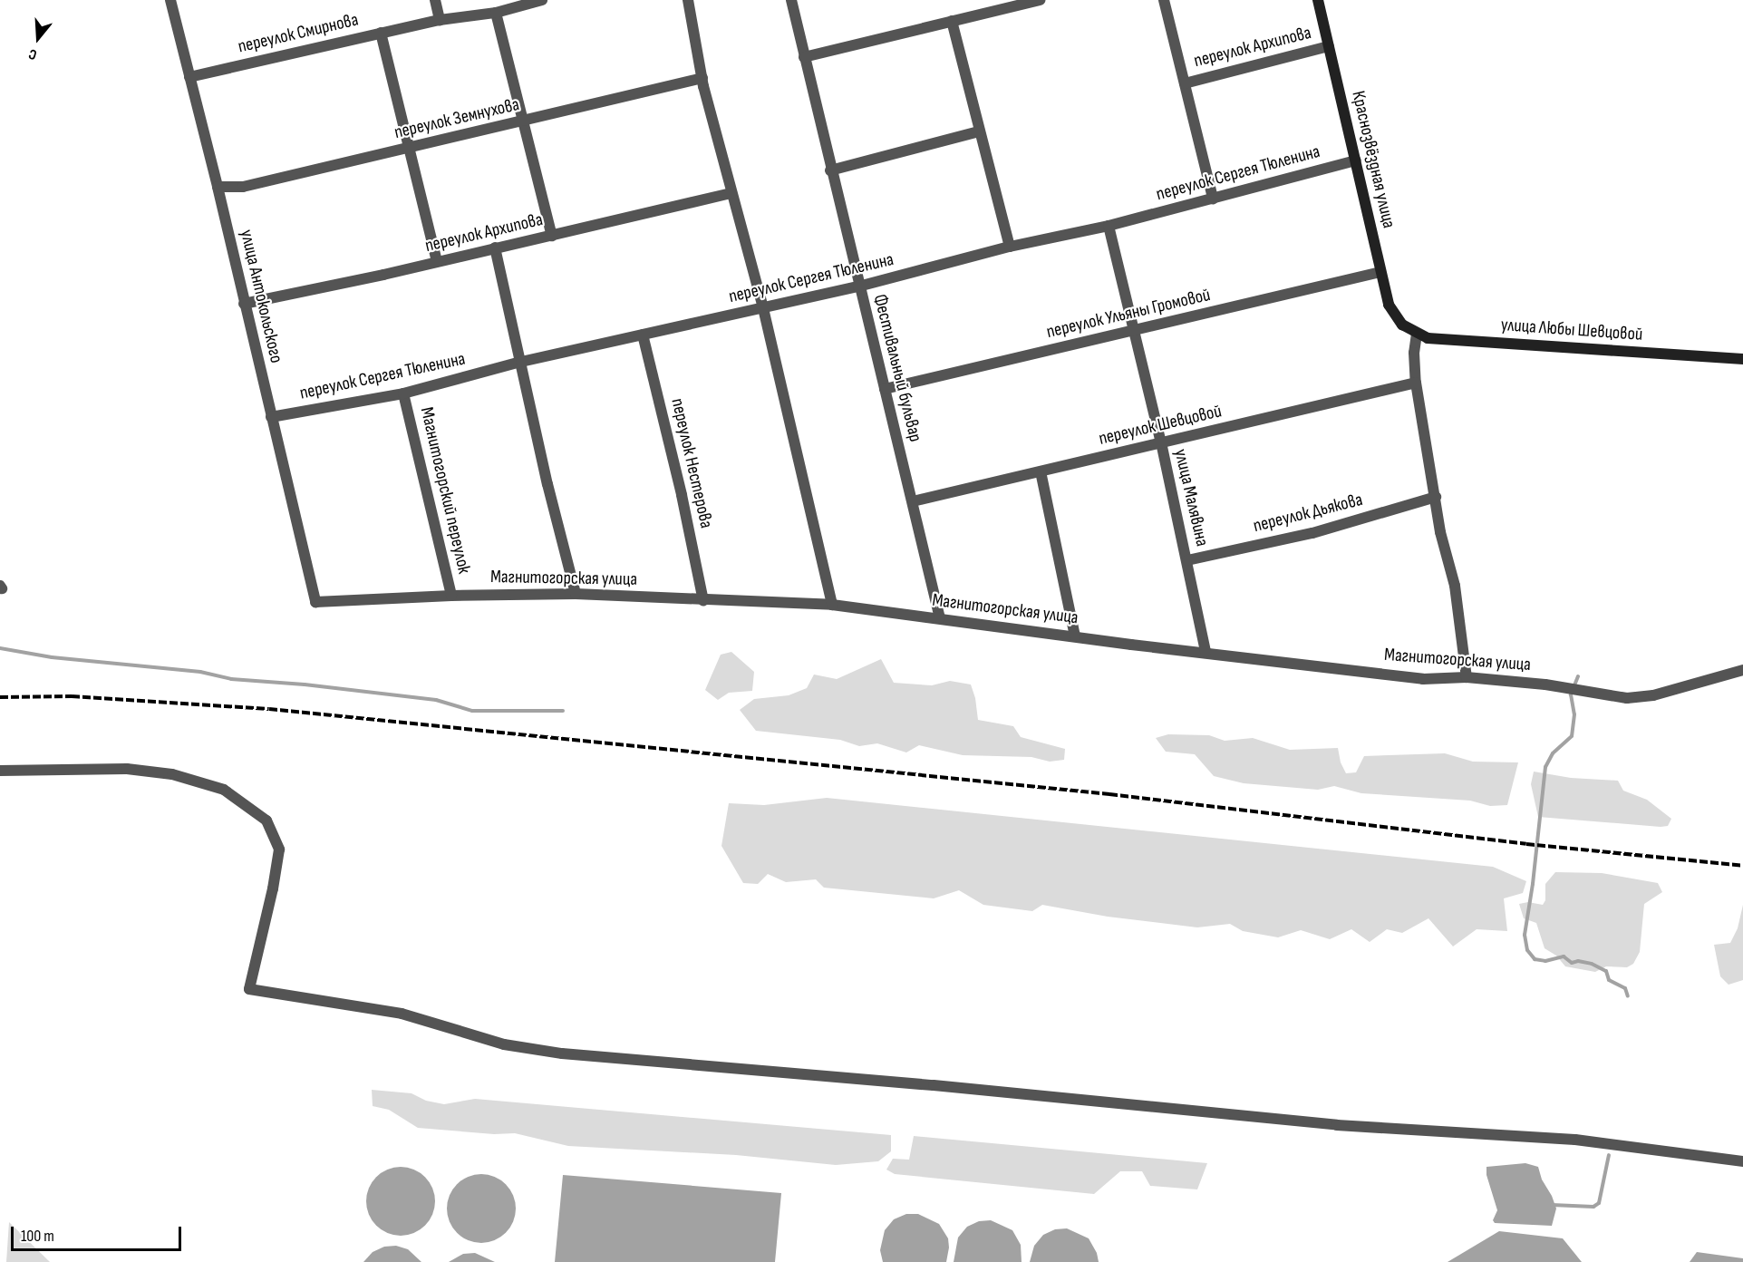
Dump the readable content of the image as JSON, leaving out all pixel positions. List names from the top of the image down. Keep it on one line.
{"streets":{"street":["переулок Смирнова","переулок Архипова","переулок Земнухова","Краснозвёздная улица","переулок Сергея Тюленина","улица Антокольского","переулок Ульяны Громовой","улица Любы Шевцовой","Фестивальный бульвар","переулок Шевцовой","переулок Нестерова","Магнитогорский переулок","улица Малявина","переулок Дьякова","Магнитогорская улица"]},"crossings":[["переулок Смирнова","улица Антокольского"],["переулок Архипова","Краснозвёздная улица"],["переулок Архипова","улица Антокольского"],["переулок Земнухова","улица Антокольского"],["Краснозвёздная улица","переулок Сергея Тюленина"],["Краснозвёздная улица","переулок Ульяны Громовой"],["Краснозвёздная улица","улица Любы Шевцовой"],["переулок Сергея Тюленина","улица Антокольского"],["переулок Сергея Тюленина","Фестивальный бульвар"],["переулок Сергея Тюленина","переулок Нестерова"],["переулок Сергея Тюленина","Магнитогорский переулок"],["переулок Сергея Тюленина","улица Малявина"],["улица Антокольского","Магнитогорская улица"],["переулок Ульяны Громовой","Фестивальный бульвар"],["переулок Ульяны Громовой","улица Малявина"],["Фестивальный бульвар","переулок Шевцовой"],["Фестивальный бульвар","Магнитогорская улица"],["переулок Шевцовой","улица Малявина"],["переулок Нестерова","Магнитогорская улица"],["Магнитогорский переулок","Магнитогорская улица"],["улица Малявина","переулок Дьякова"],["улица Малявина","Магнитогорская улица"]],"scale_bar":"100 m","north":"bottom"}
